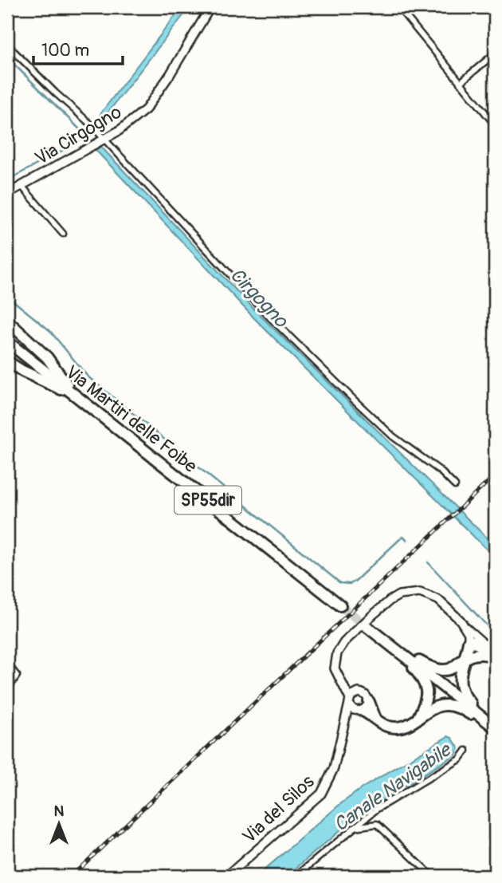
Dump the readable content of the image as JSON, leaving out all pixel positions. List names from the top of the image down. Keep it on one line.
{"streets":{"highway":["Via Martiri delle Foibe","SP55dir"],"street":["Via Cirgogno","Via del Silos"]},"water":["Cirgogno","Canale Navigabile"],"scale_bar":"100 m","north":"top"}
